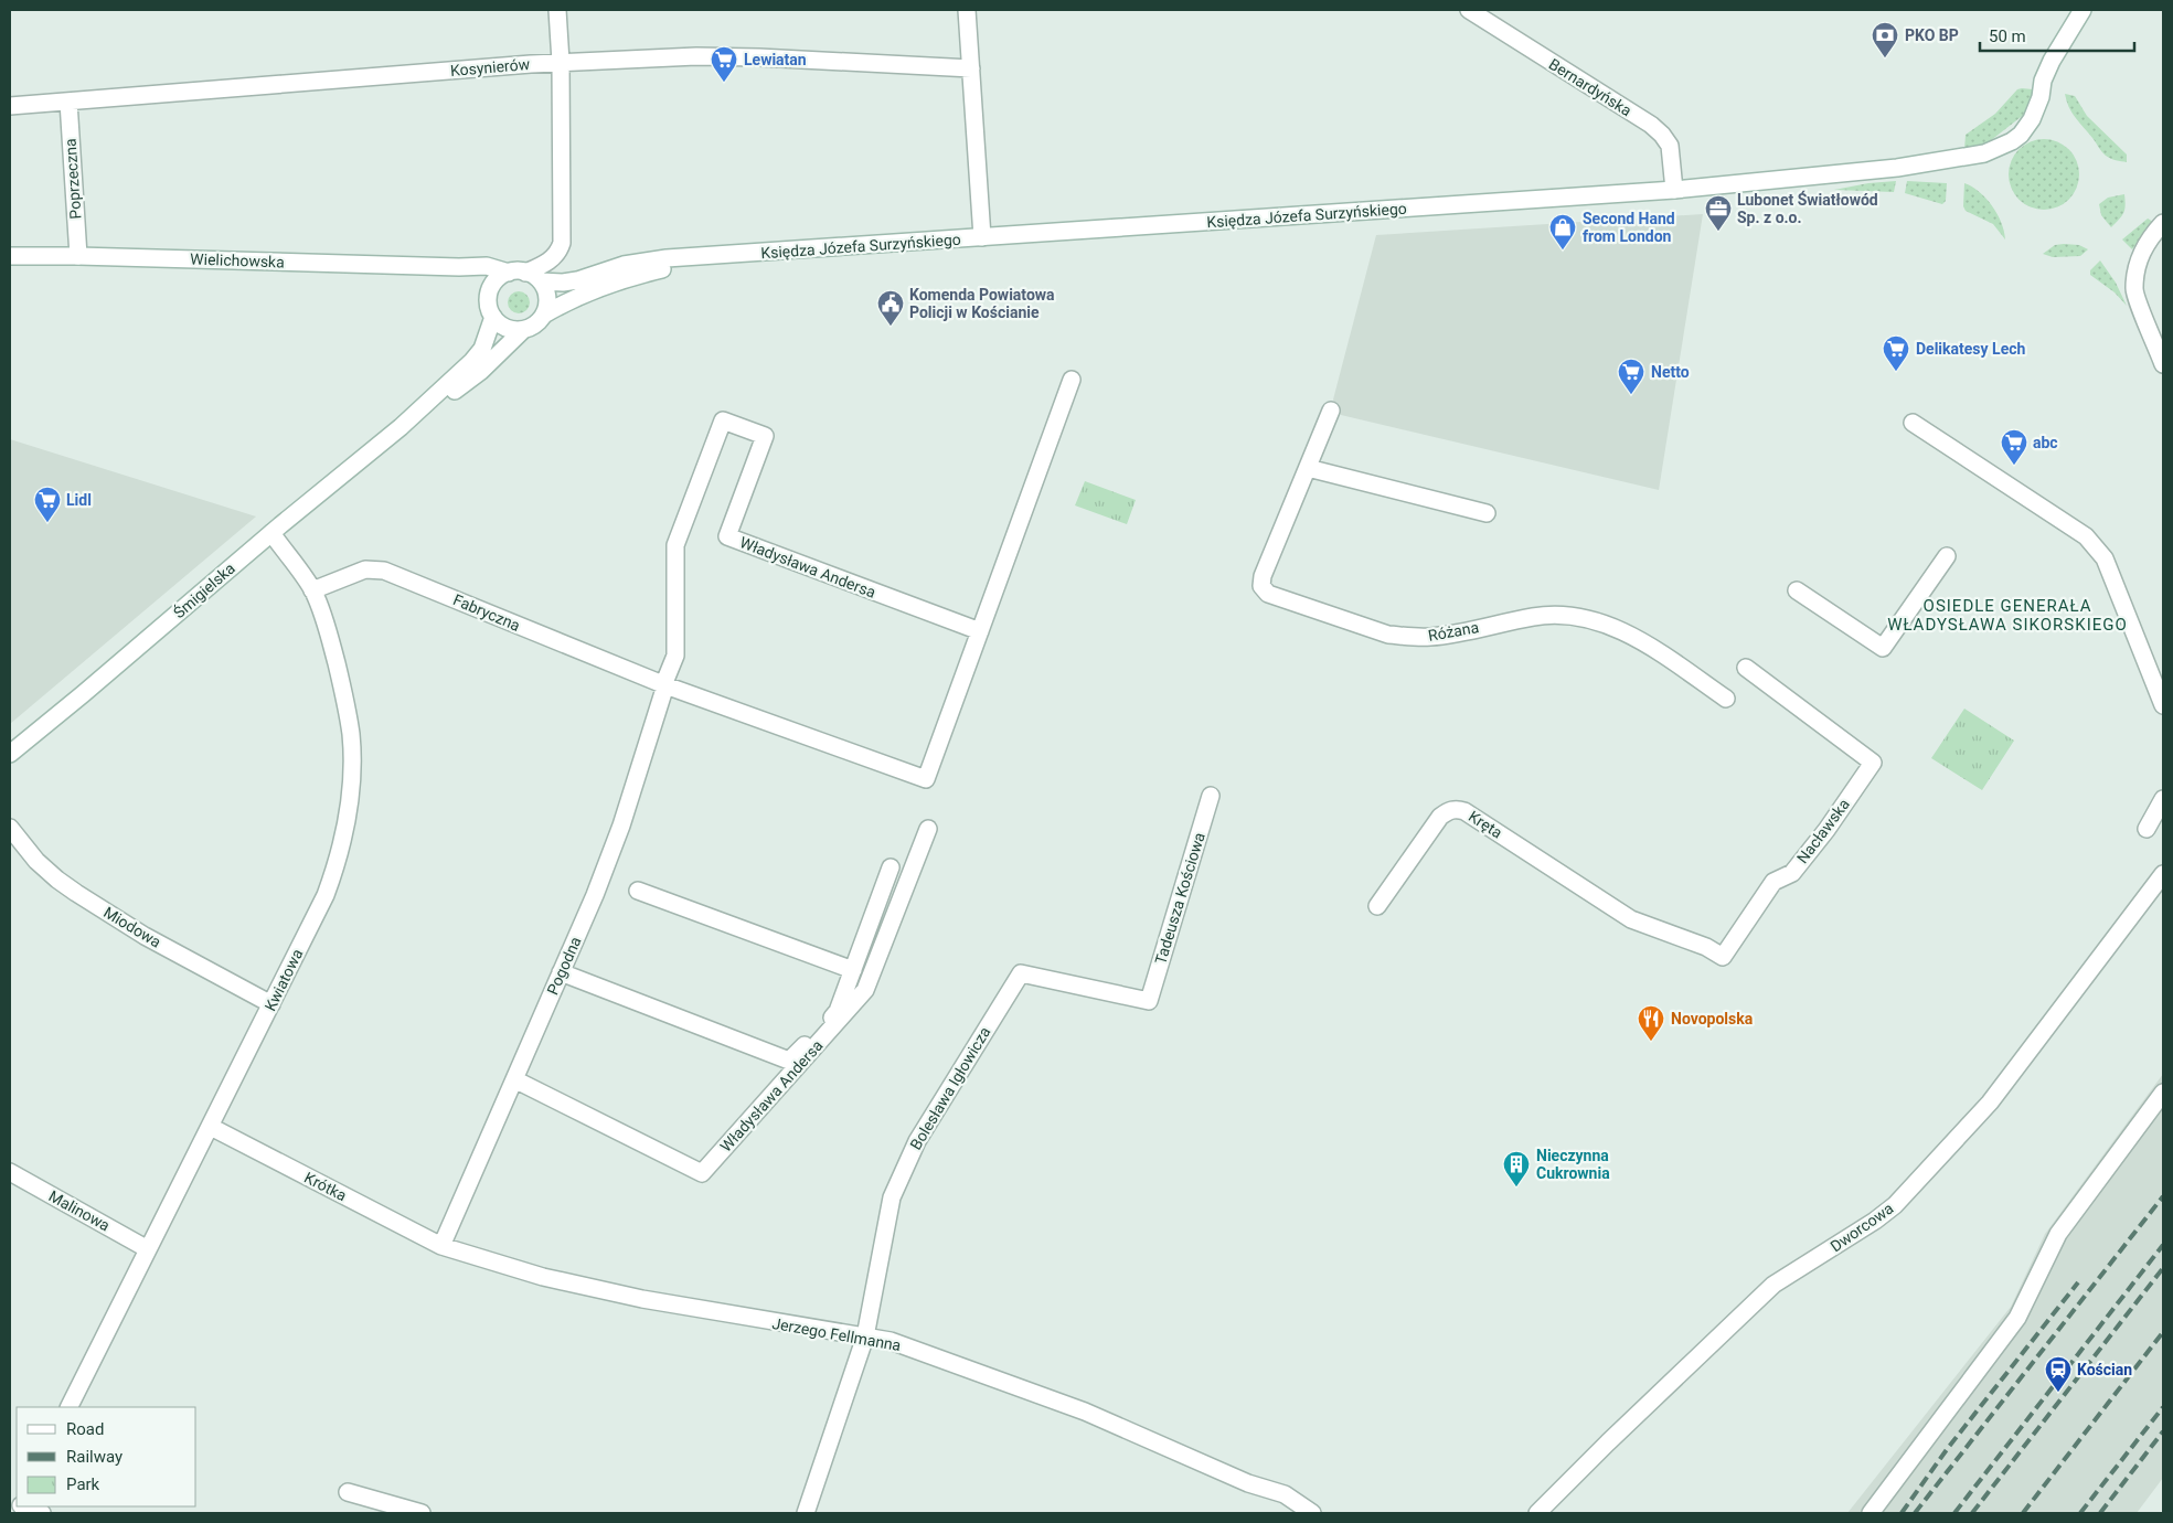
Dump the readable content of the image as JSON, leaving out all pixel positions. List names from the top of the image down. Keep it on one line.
{"streets":{"street":["Kosynierów","Bernardyńska","Poprzeczna","Księdza Józefa Surzyńskiego","Wielichowska","Władysława Andersa","Śmigielska","Fabryczna","Różana","Kręta","Nacławska","Tadeusza Kościowa","Miodowa","Pogodna","Kwiatowa","Bolesława Igłowicza","Krótka","Malinowa","Dworcowa","Jerzego Fellmanna"]},"crossings":[["Kosynierów","Poprzeczna"],["Bernardyńska","Księdza Józefa Surzyńskiego"],["Poprzeczna","Wielichowska"],["Księdza Józefa Surzyńskiego","Wielichowska"],["Księdza Józefa Surzyńskiego","Śmigielska"],["Wielichowska","Śmigielska"],["Władysława Andersa","Fabryczna"],["Władysława Andersa","Pogodna"],["Śmigielska","Kwiatowa"],["Fabryczna","Pogodna"],["Fabryczna","Kwiatowa"],["Kręta","Nacławska"],["Tadeusza Kościowa","Bolesława Igłowicza"],["Miodowa","Kwiatowa"],["Pogodna","Krótka"],["Pogodna","Jerzego Fellmanna"],["Kwiatowa","Krótka"],["Kwiatowa","Malinowa"],["Bolesława Igłowicza","Jerzego Fellmanna"],["Krótka","Jerzego Fellmanna"]],"districts":["OSIEDLE GENERAŁA WŁADYSŁAWA SIKORSKIEGO"],"places":{"bank":["PKO BP"],"supermarket":["Lewiatan","Delikatesy Lech","Netto","abc","Lidl"],"office":["Lubonet Światłowód Sp. z o.o."],"shop":["Second Hand from London"],"public building":["Komenda Powiatowa Policji w Kościanie"],"restaurant":["Novopolska"],"building":["Nieczynna Cukrownia"],"station":["Kościan"]},"legend":["Road","Railway","Park"],"scale_bar":"50 m"}
